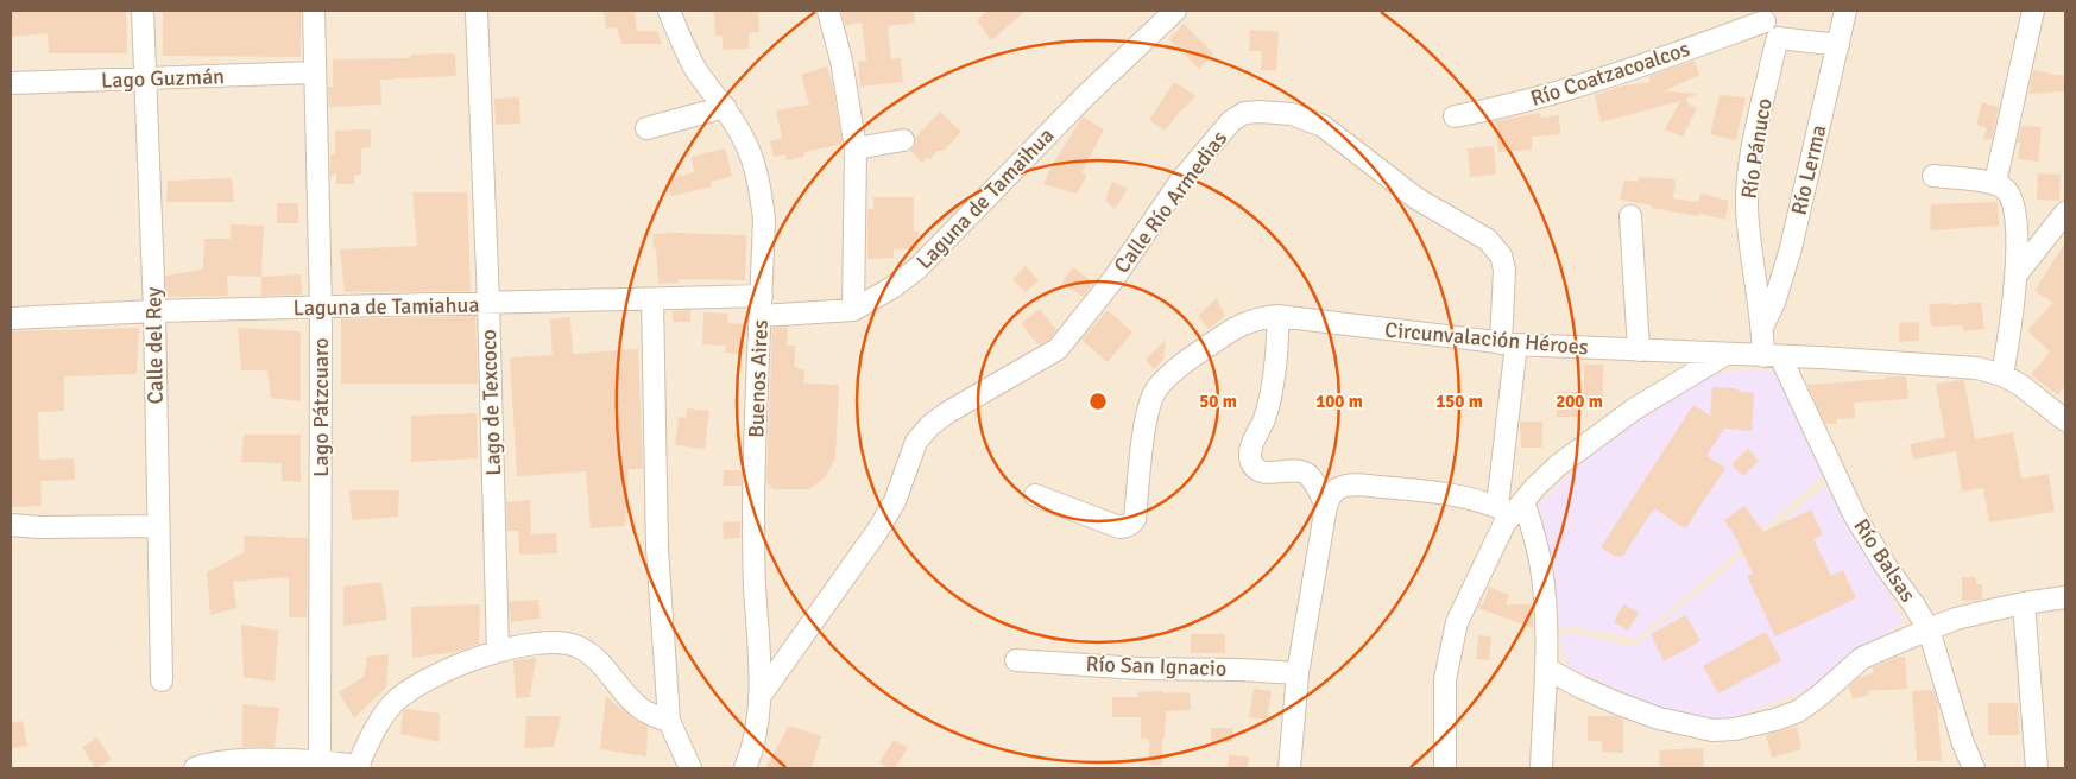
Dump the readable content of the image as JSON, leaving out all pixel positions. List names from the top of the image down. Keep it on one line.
{"streets":{"street":["Río Coatzacoalcos","Lago Guzmán","Río Pánuco","Río Lerma","Laguna de Tamaihua","Calle Río Armedias","Laguna de Tamiahua","Circunvalación Héroes","Calle del Rey","Buenos Aires","Lago de Texcoco","Lago Pátzcuaro","Río Balsas","Río San Ignacio"]},"crossings":[["Lago Guzmán","Calle del Rey"],["Lago Guzmán","Lago Pátzcuaro"],["Río Pánuco","Río Lerma"],["Río Pánuco","Circunvalación Héroes"],["Río Pánuco","Río Balsas"],["Laguna de Tamaihua","Laguna de Tamiahua"],["Laguna de Tamaihua","Buenos Aires"],["Calle Río Armedias","Circunvalación Héroes"],["Calle Río Armedias","Buenos Aires"],["Laguna de Tamiahua","Calle del Rey"],["Laguna de Tamiahua","Buenos Aires"],["Laguna de Tamiahua","Lago de Texcoco"],["Laguna de Tamiahua","Lago Pátzcuaro"],["Circunvalación Héroes","Río Balsas"]],"rings":["50 m","100 m","150 m","200 m"]}
